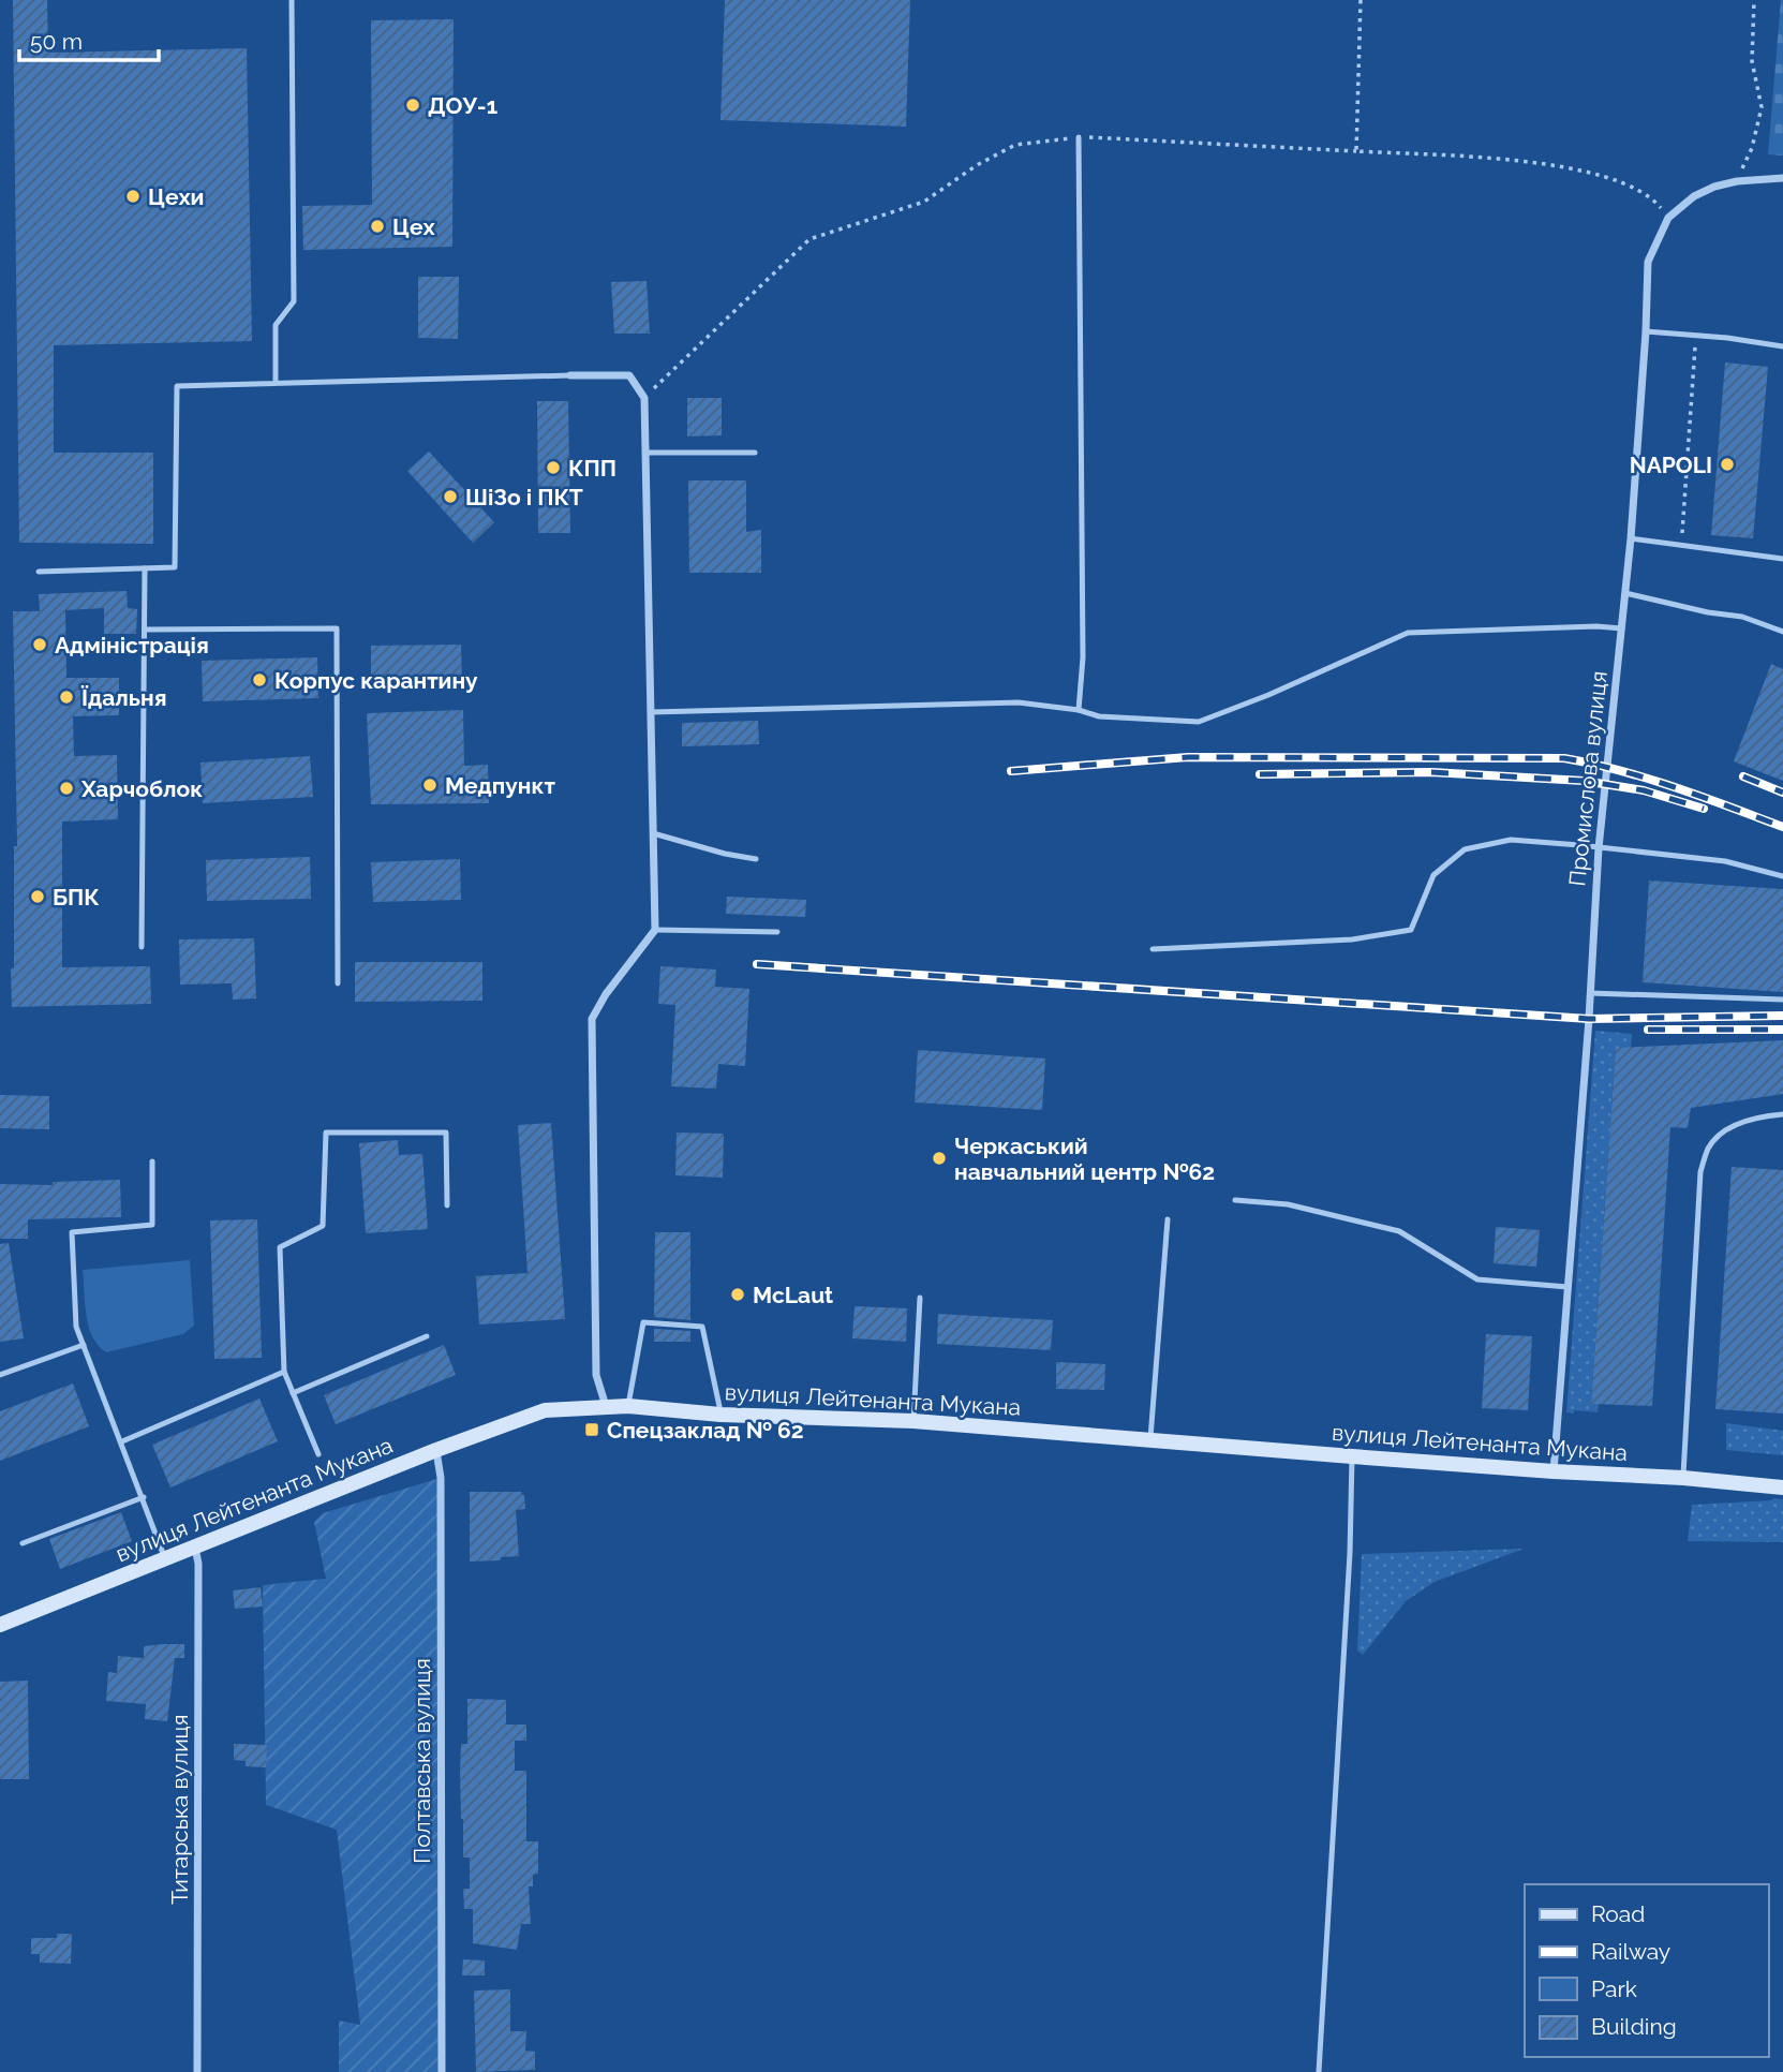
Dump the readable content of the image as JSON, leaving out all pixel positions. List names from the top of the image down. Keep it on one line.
{"streets":{"main road":["вулиця Лейтенанта Мукана"],"street":["Промислова вулиця","Полтавська вулиця","Титарська вулиця"]},"crossings":[["Промислова вулиця","вулиця Лейтенанта Мукана"],["вулиця Лейтенанта Мукана","Полтавська вулиця"],["вулиця Лейтенанта Мукана","Титарська вулиця"]],"places":{"other":["ДОУ-1","Цехи","Цех","NAPOLI","КПП","ШіЗо і ПКТ","Адміністрація","Корпус карантину","Їдальня","Медпункт","Харчоблок","БПК","Черкаський навчальний центр №62","McLaut"],"transit":["Спецзаклад № 62"]},"legend":["Road","Railway","Park","Building"],"scale_bar":"50 m"}
